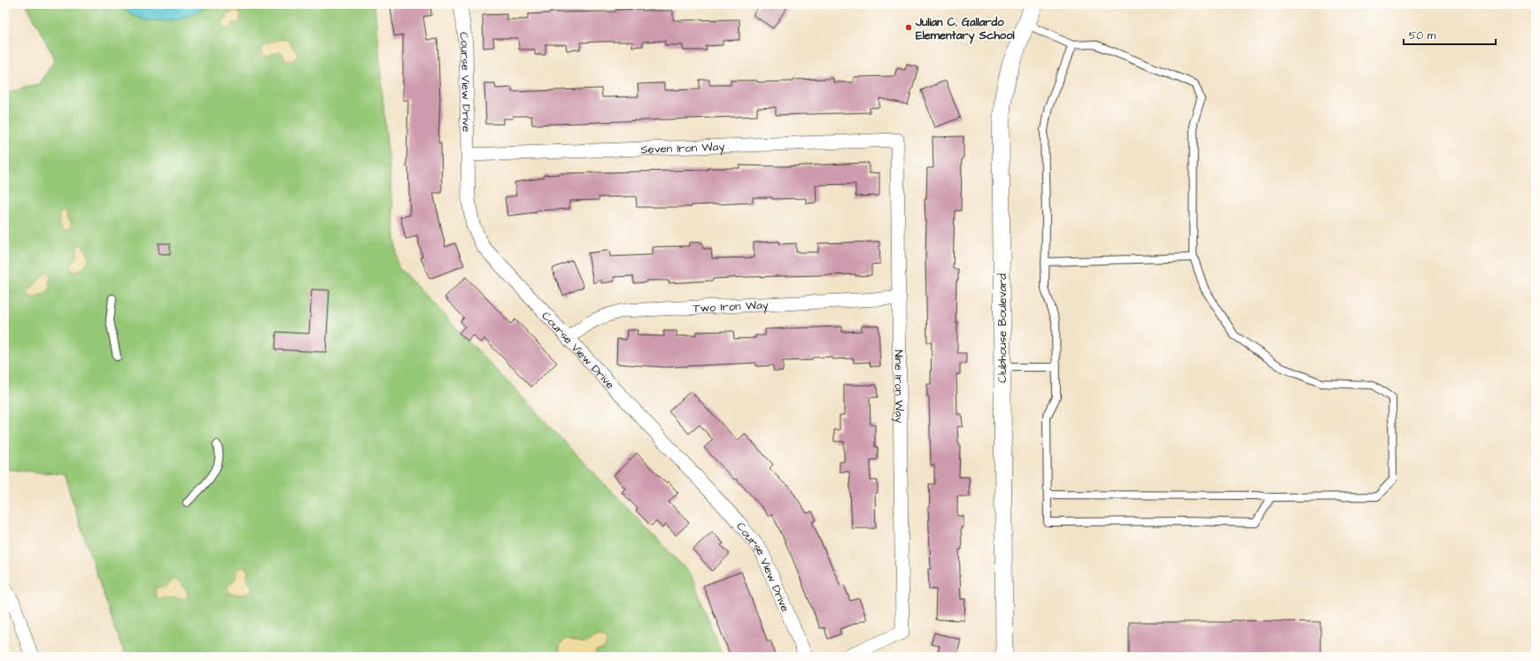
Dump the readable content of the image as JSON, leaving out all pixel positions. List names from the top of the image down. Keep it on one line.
{"streets":{"street":["Course View Drive","Seven Iron Way","Two Iron Way","Clubhouse Boulevard","Nine Iron Way"]},"crossings":[["Course View Drive","Seven Iron Way"],["Course View Drive","Two Iron Way"],["Seven Iron Way","Nine Iron Way"],["Two Iron Way","Nine Iron Way"]],"places":["Julian C. Gallardo Elementary School"],"scale_bar":"50 m"}
